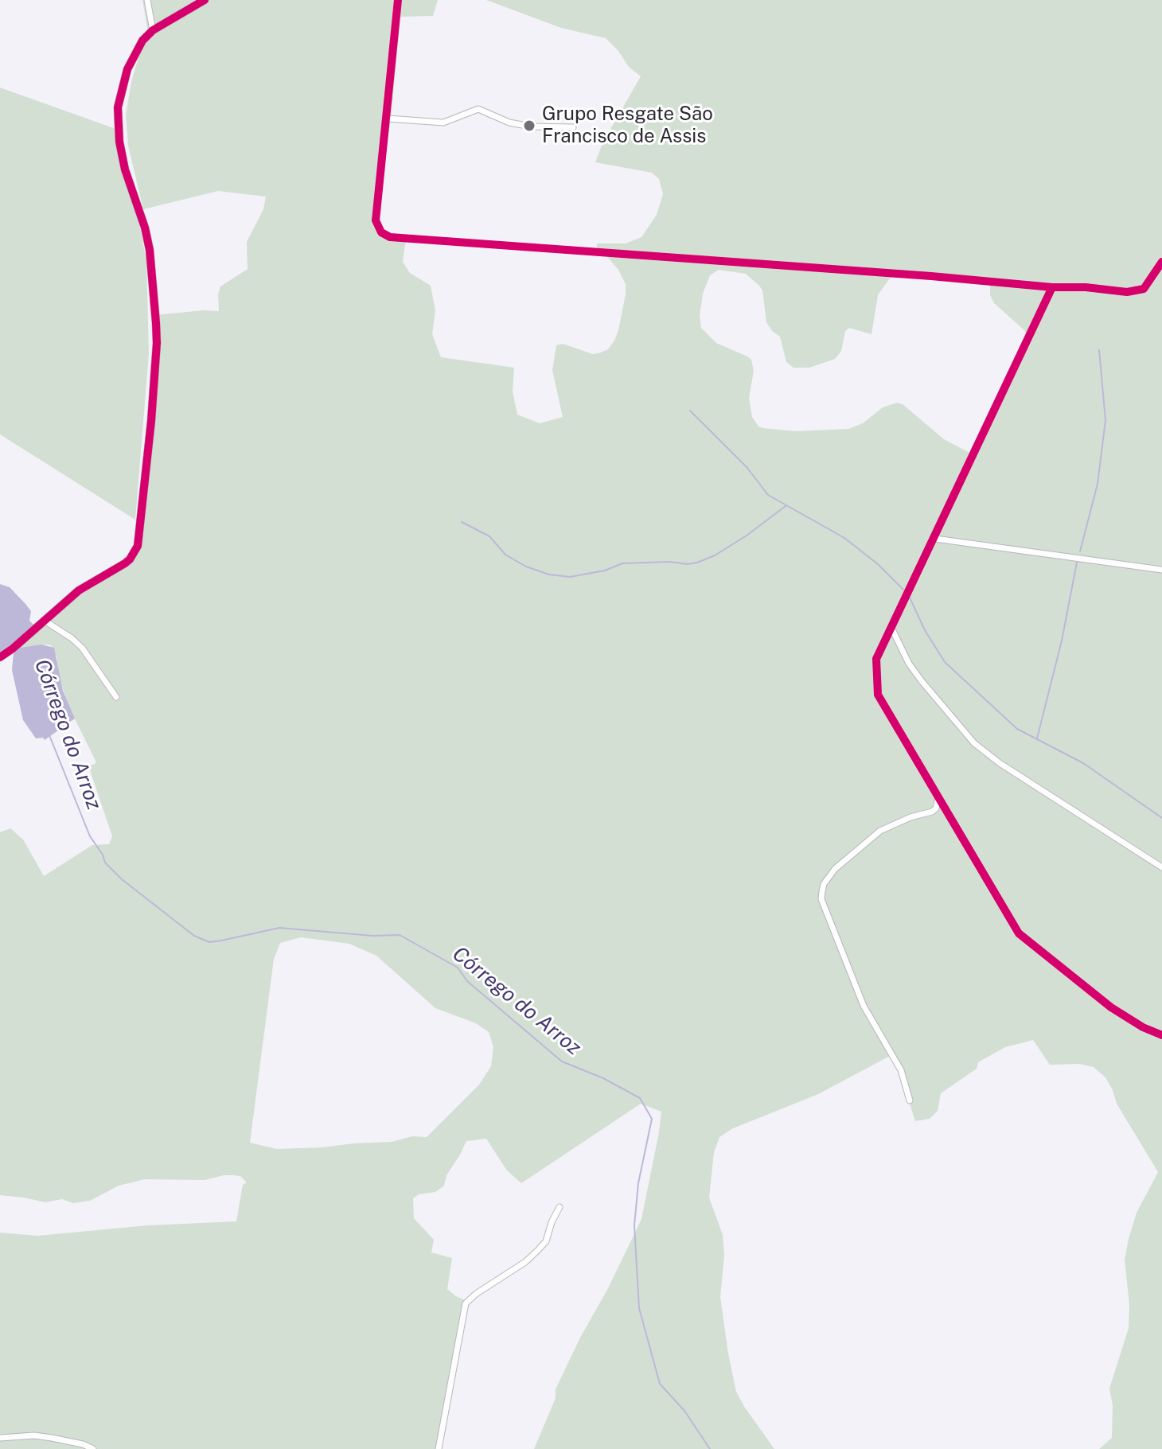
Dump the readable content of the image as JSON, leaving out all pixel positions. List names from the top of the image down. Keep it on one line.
{"water":["Córrego do Arroz"],"places":["Grupo Resgate São Francisco de Assis"]}
